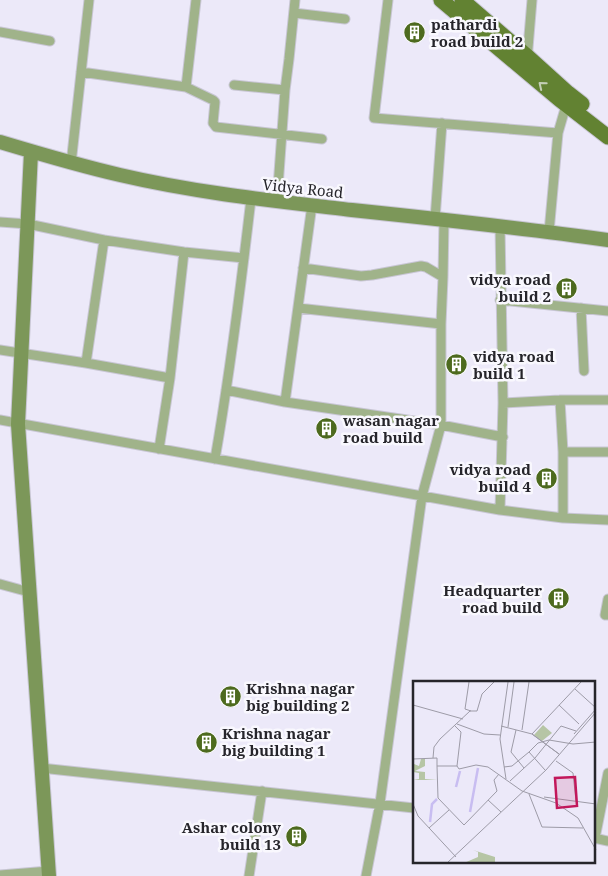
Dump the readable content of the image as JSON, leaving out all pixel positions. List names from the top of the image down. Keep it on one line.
{"streets":{"street":["Vidya Road"]},"places":{"building":["pathardi road build 2","vidya road build 2","vidya road build 1","wasan nagar road build","vidya road build 4","Headquarter road build","Krishna nagar big building 2","Krishna nagar big building 1","Ashar colony build 13"]}}
